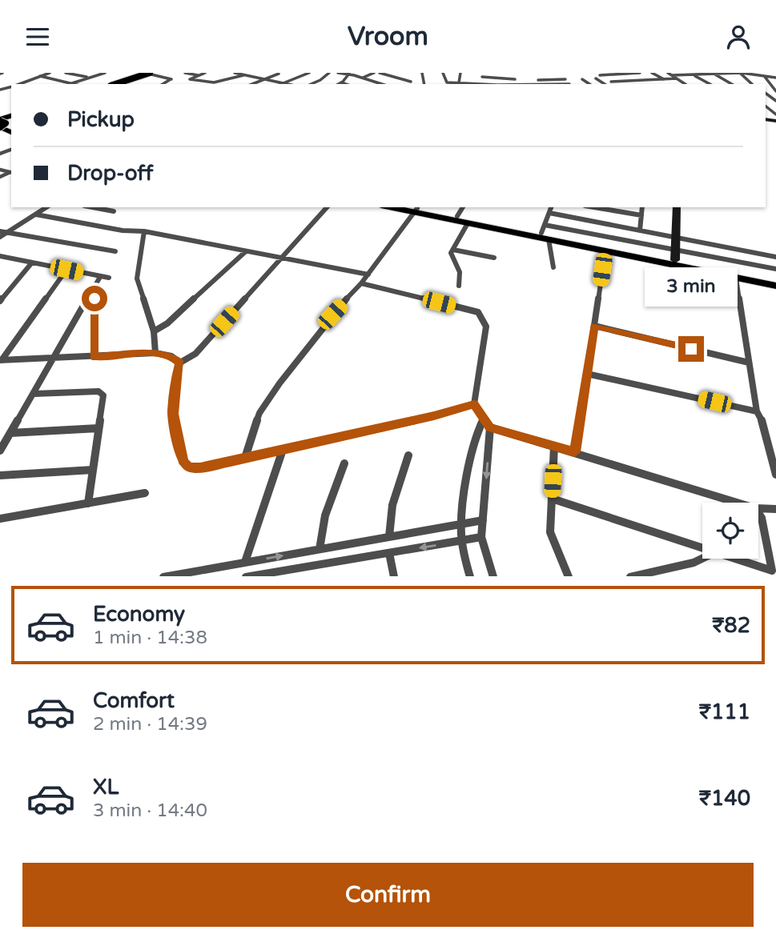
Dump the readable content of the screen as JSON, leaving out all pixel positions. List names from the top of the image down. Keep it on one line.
{"page":{"header":"Vroom","banner":["Pickup","Drop-off"],"bubble":"3 min","list":[{"name":"Economy","note":"1 min · 14:38","value":"₹82"},{"name":"Comfort","note":"2 min · 14:39","value":"₹111"},{"name":"XL","note":"3 min · 14:40","value":"₹140"}],"buttons":"Confirm"}}
